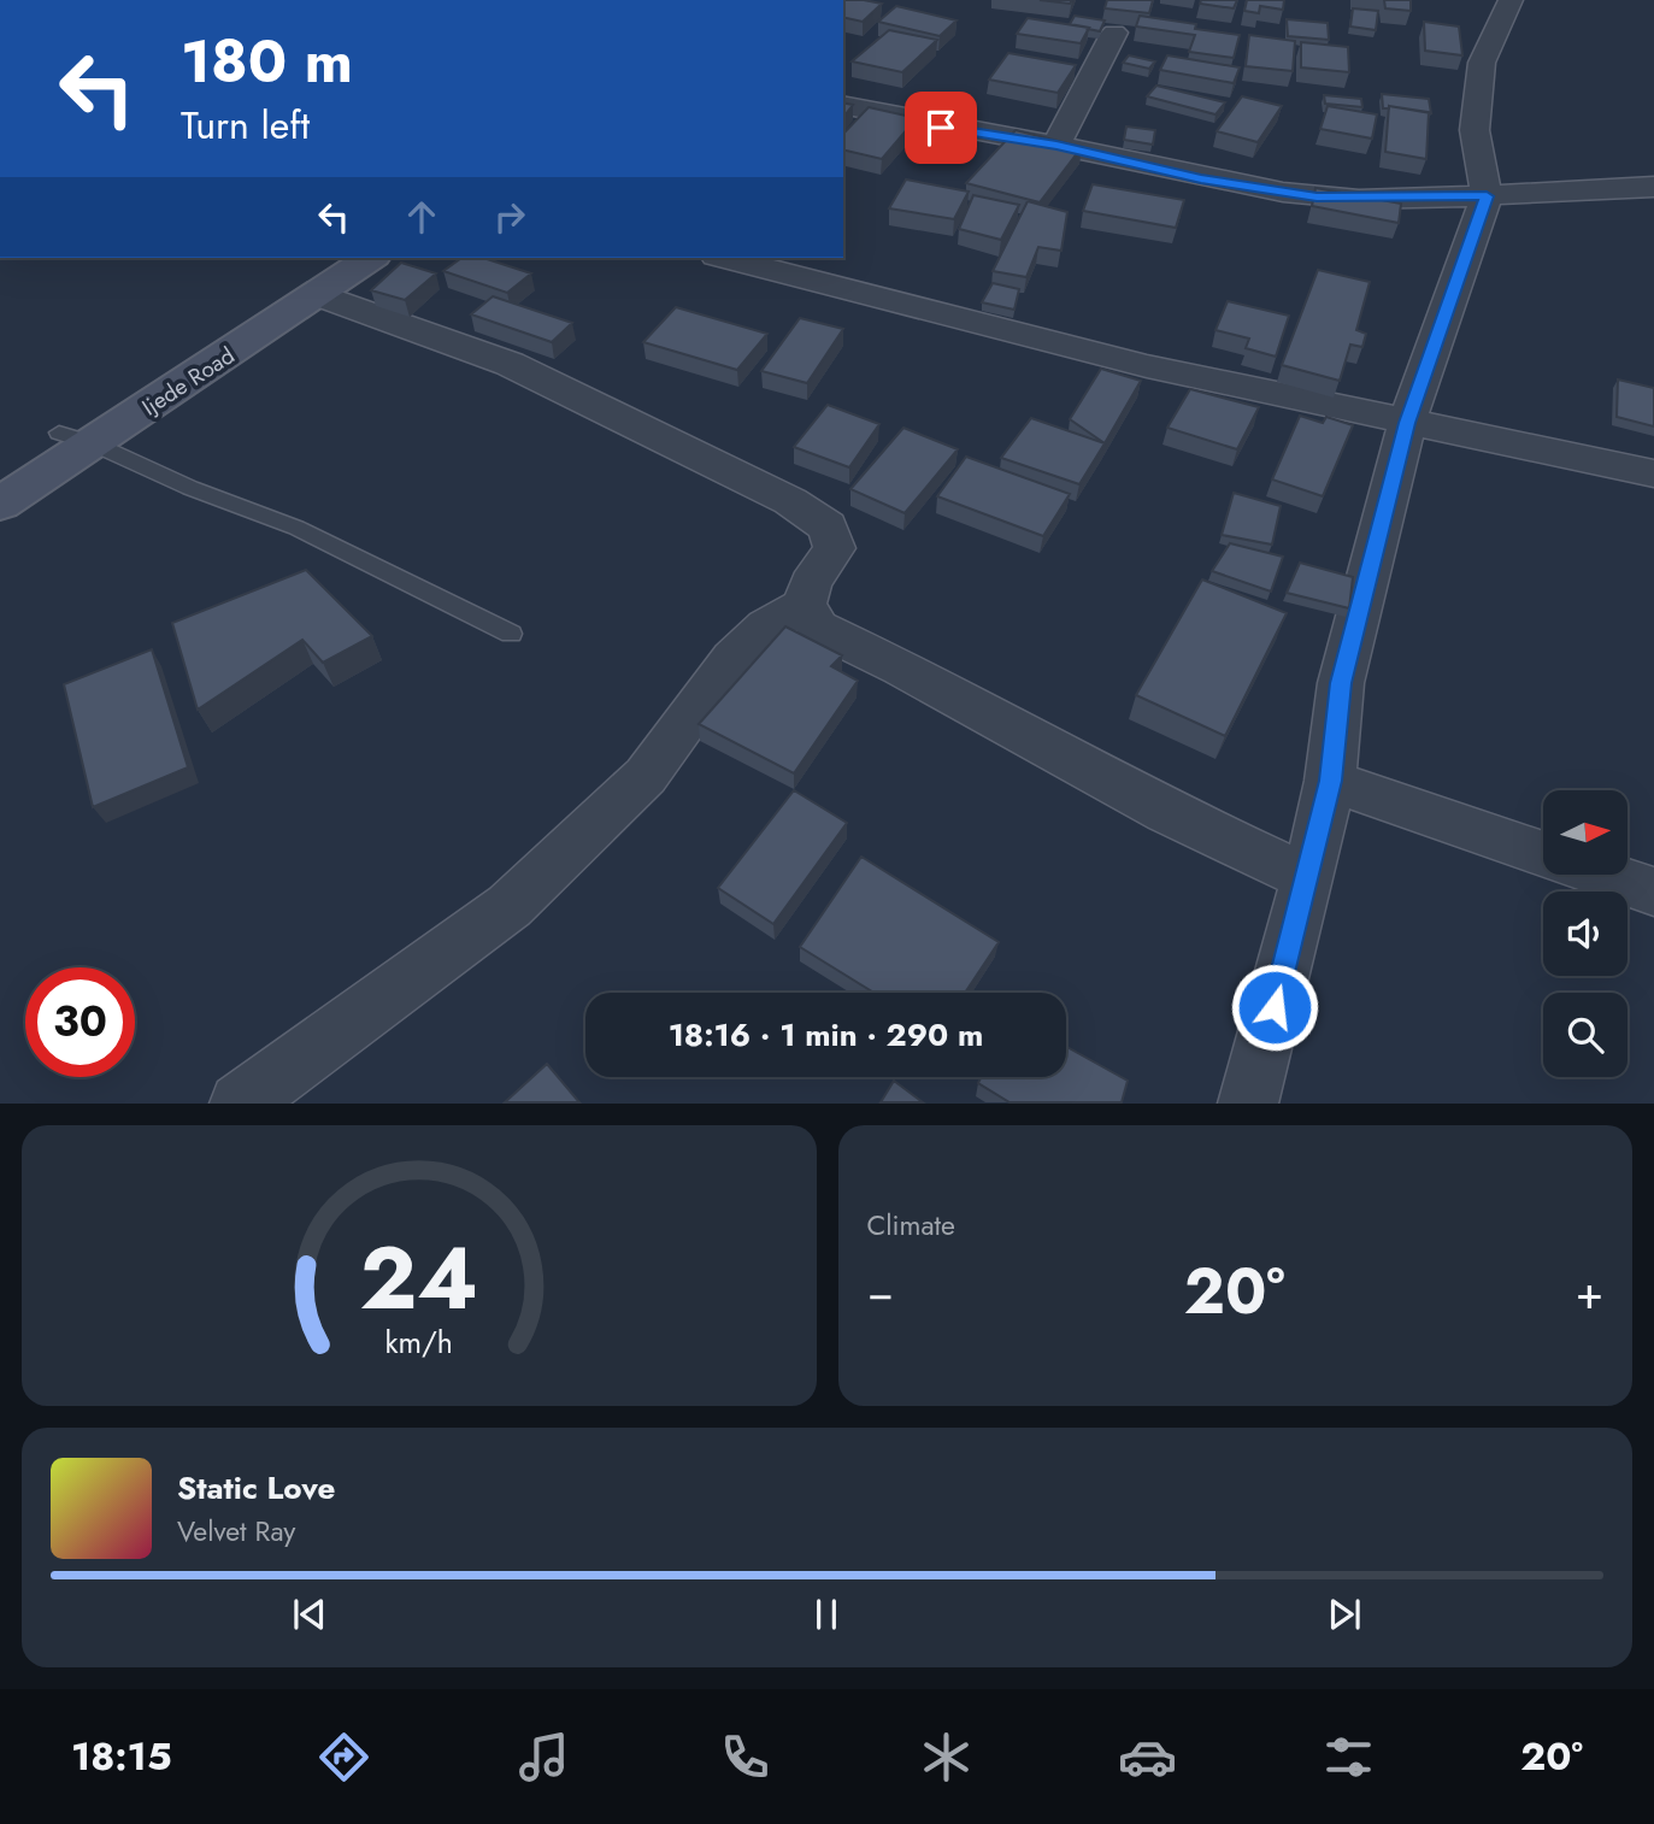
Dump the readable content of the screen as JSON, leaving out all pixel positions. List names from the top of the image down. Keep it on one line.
{"streets":{"main road":["Ijede Road"]},"north":"right","page":{"turn":["180 m","Turn left"],"limit":"30","trip":"18:16 · 1 min · 290 m","tile":"Climate","heat":["−","20°","+"],"song":["Static Love","Velvet Ray"],"tabs":["18:15","20°"],"gauge":["24","km/h"]}}
